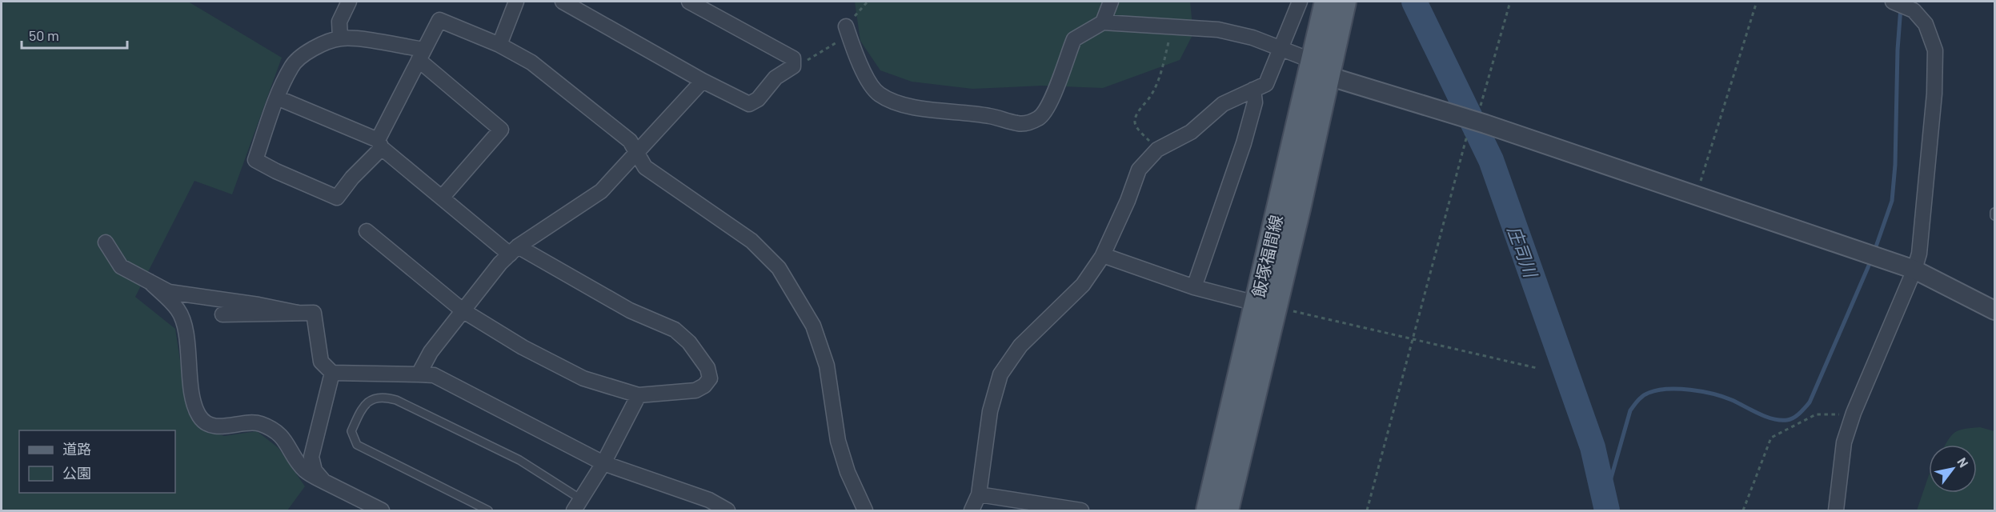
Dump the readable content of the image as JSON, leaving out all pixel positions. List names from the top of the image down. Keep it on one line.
{"streets":{"main road":["飯塚福間線"]},"water":["庄司川"],"legend":["道路","公園"],"scale_bar":"50 m","north":"top right"}
